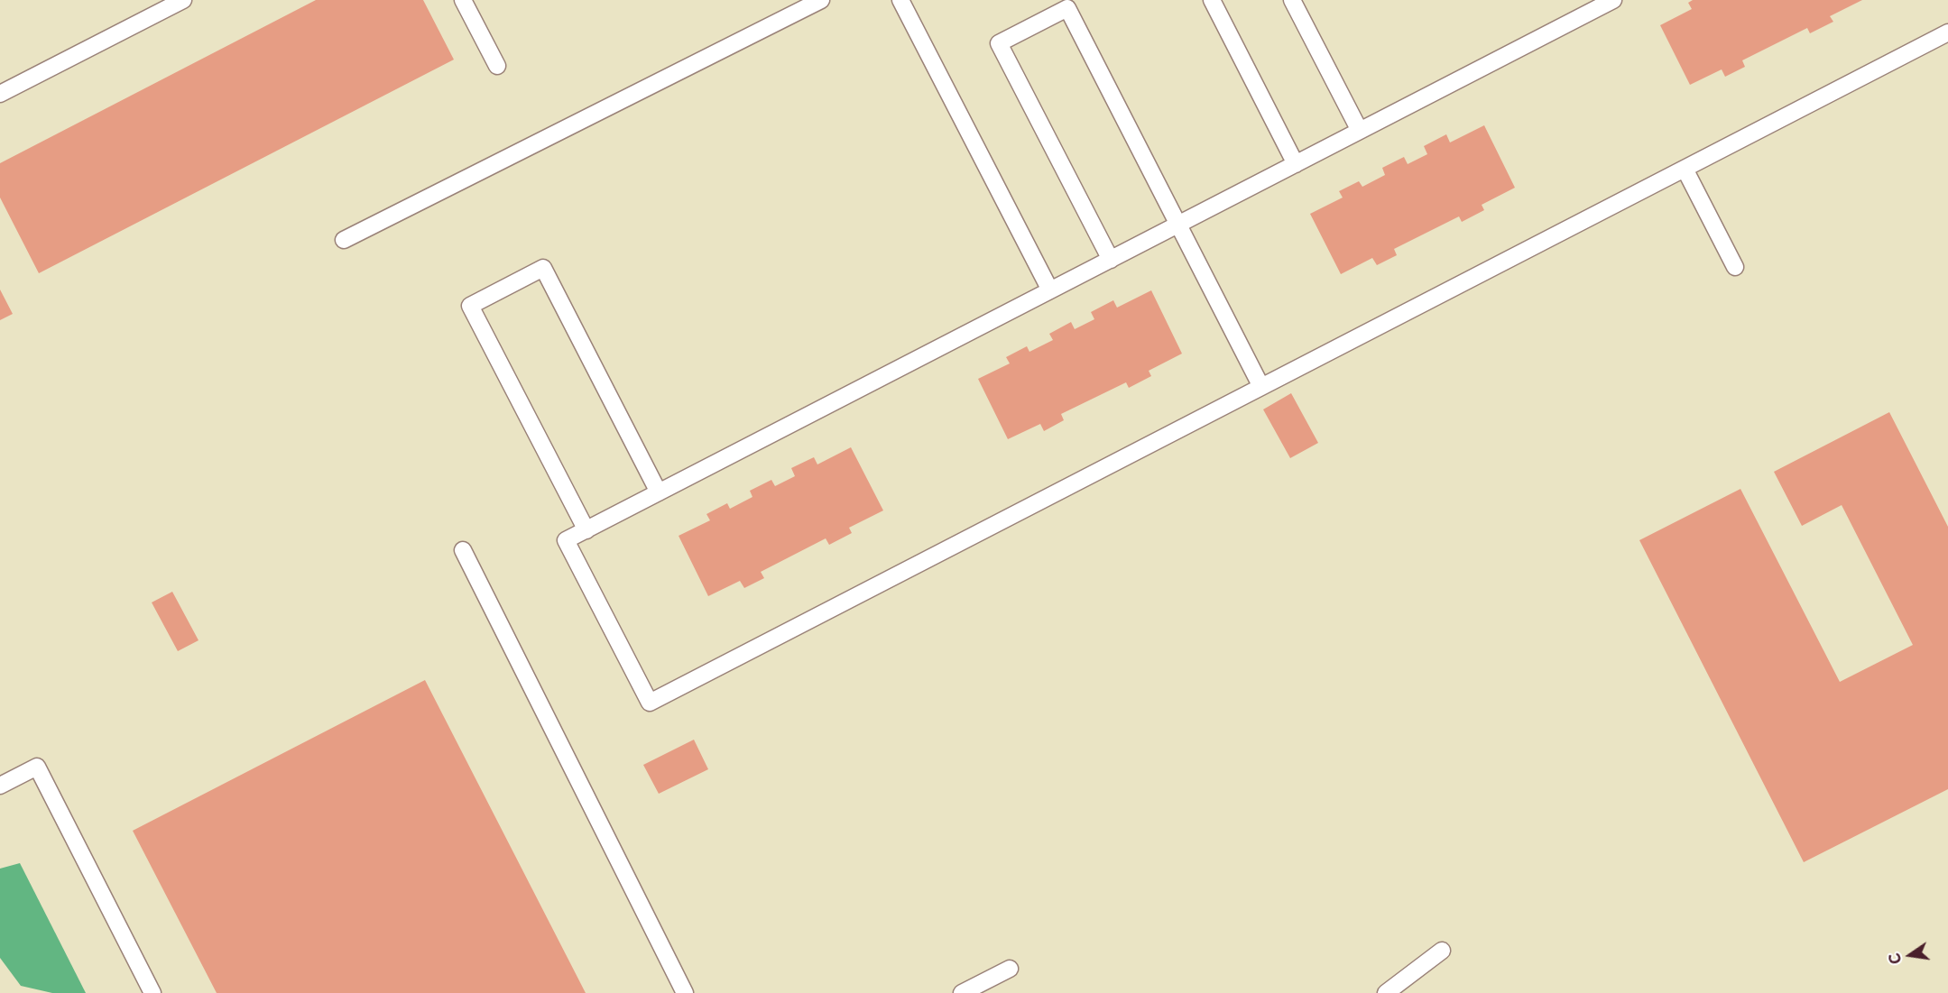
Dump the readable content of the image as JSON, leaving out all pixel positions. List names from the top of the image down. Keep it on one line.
{"north":"left"}
